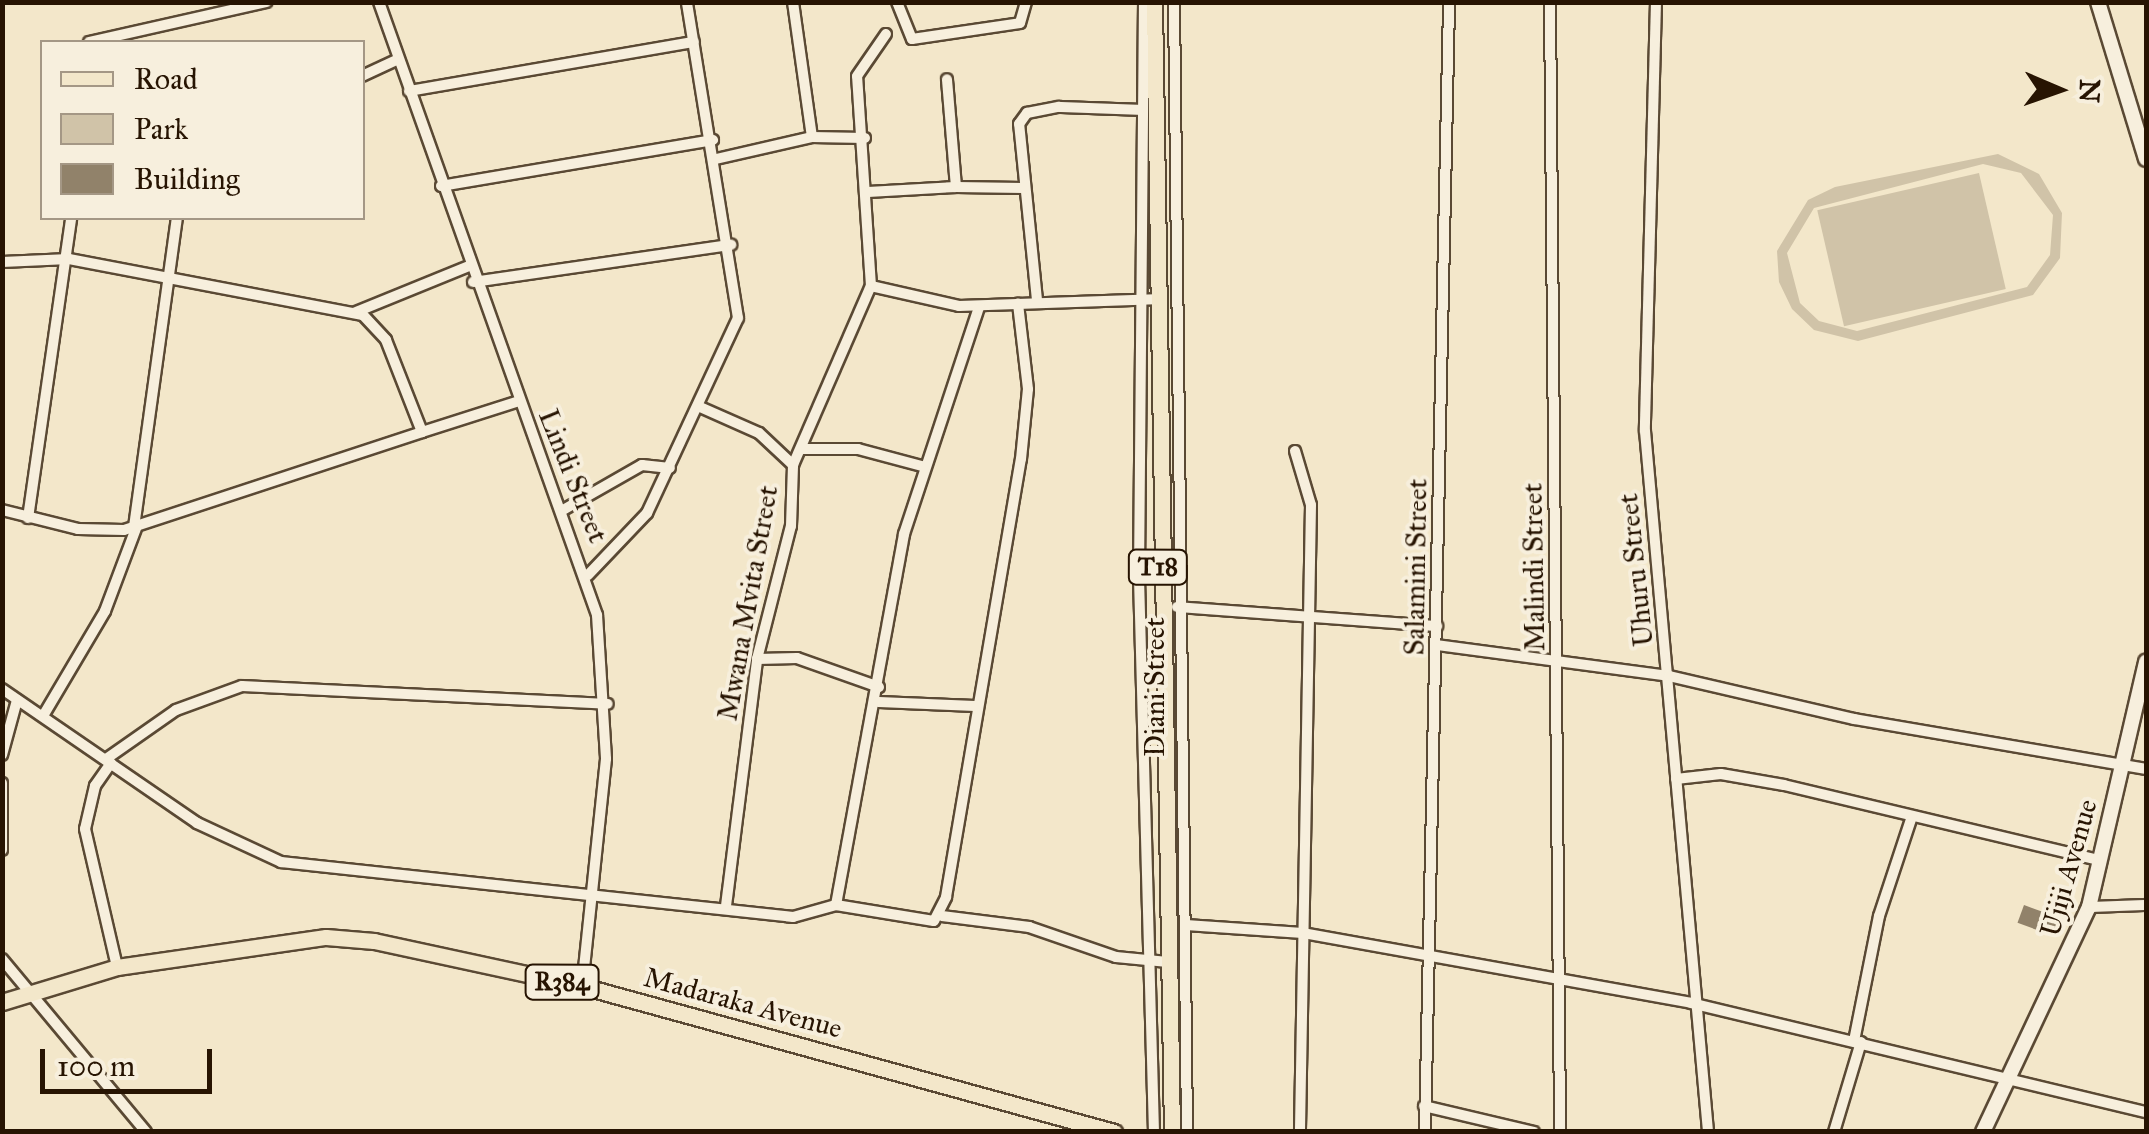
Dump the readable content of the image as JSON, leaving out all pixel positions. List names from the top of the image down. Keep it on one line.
{"streets":{"main road":["T18","Ujiji Avenue","R384","Madaraka Avenue"],"street":["Lindi Street","Salamini Street","Malindi Street","Uhuru Street","Mwana Mvita Street","Diani Street"]},"crossings":[["Lindi Street","Madaraka Avenue"]],"legend":["Road","Park","Building"],"scale_bar":"100 m","north":"right"}
